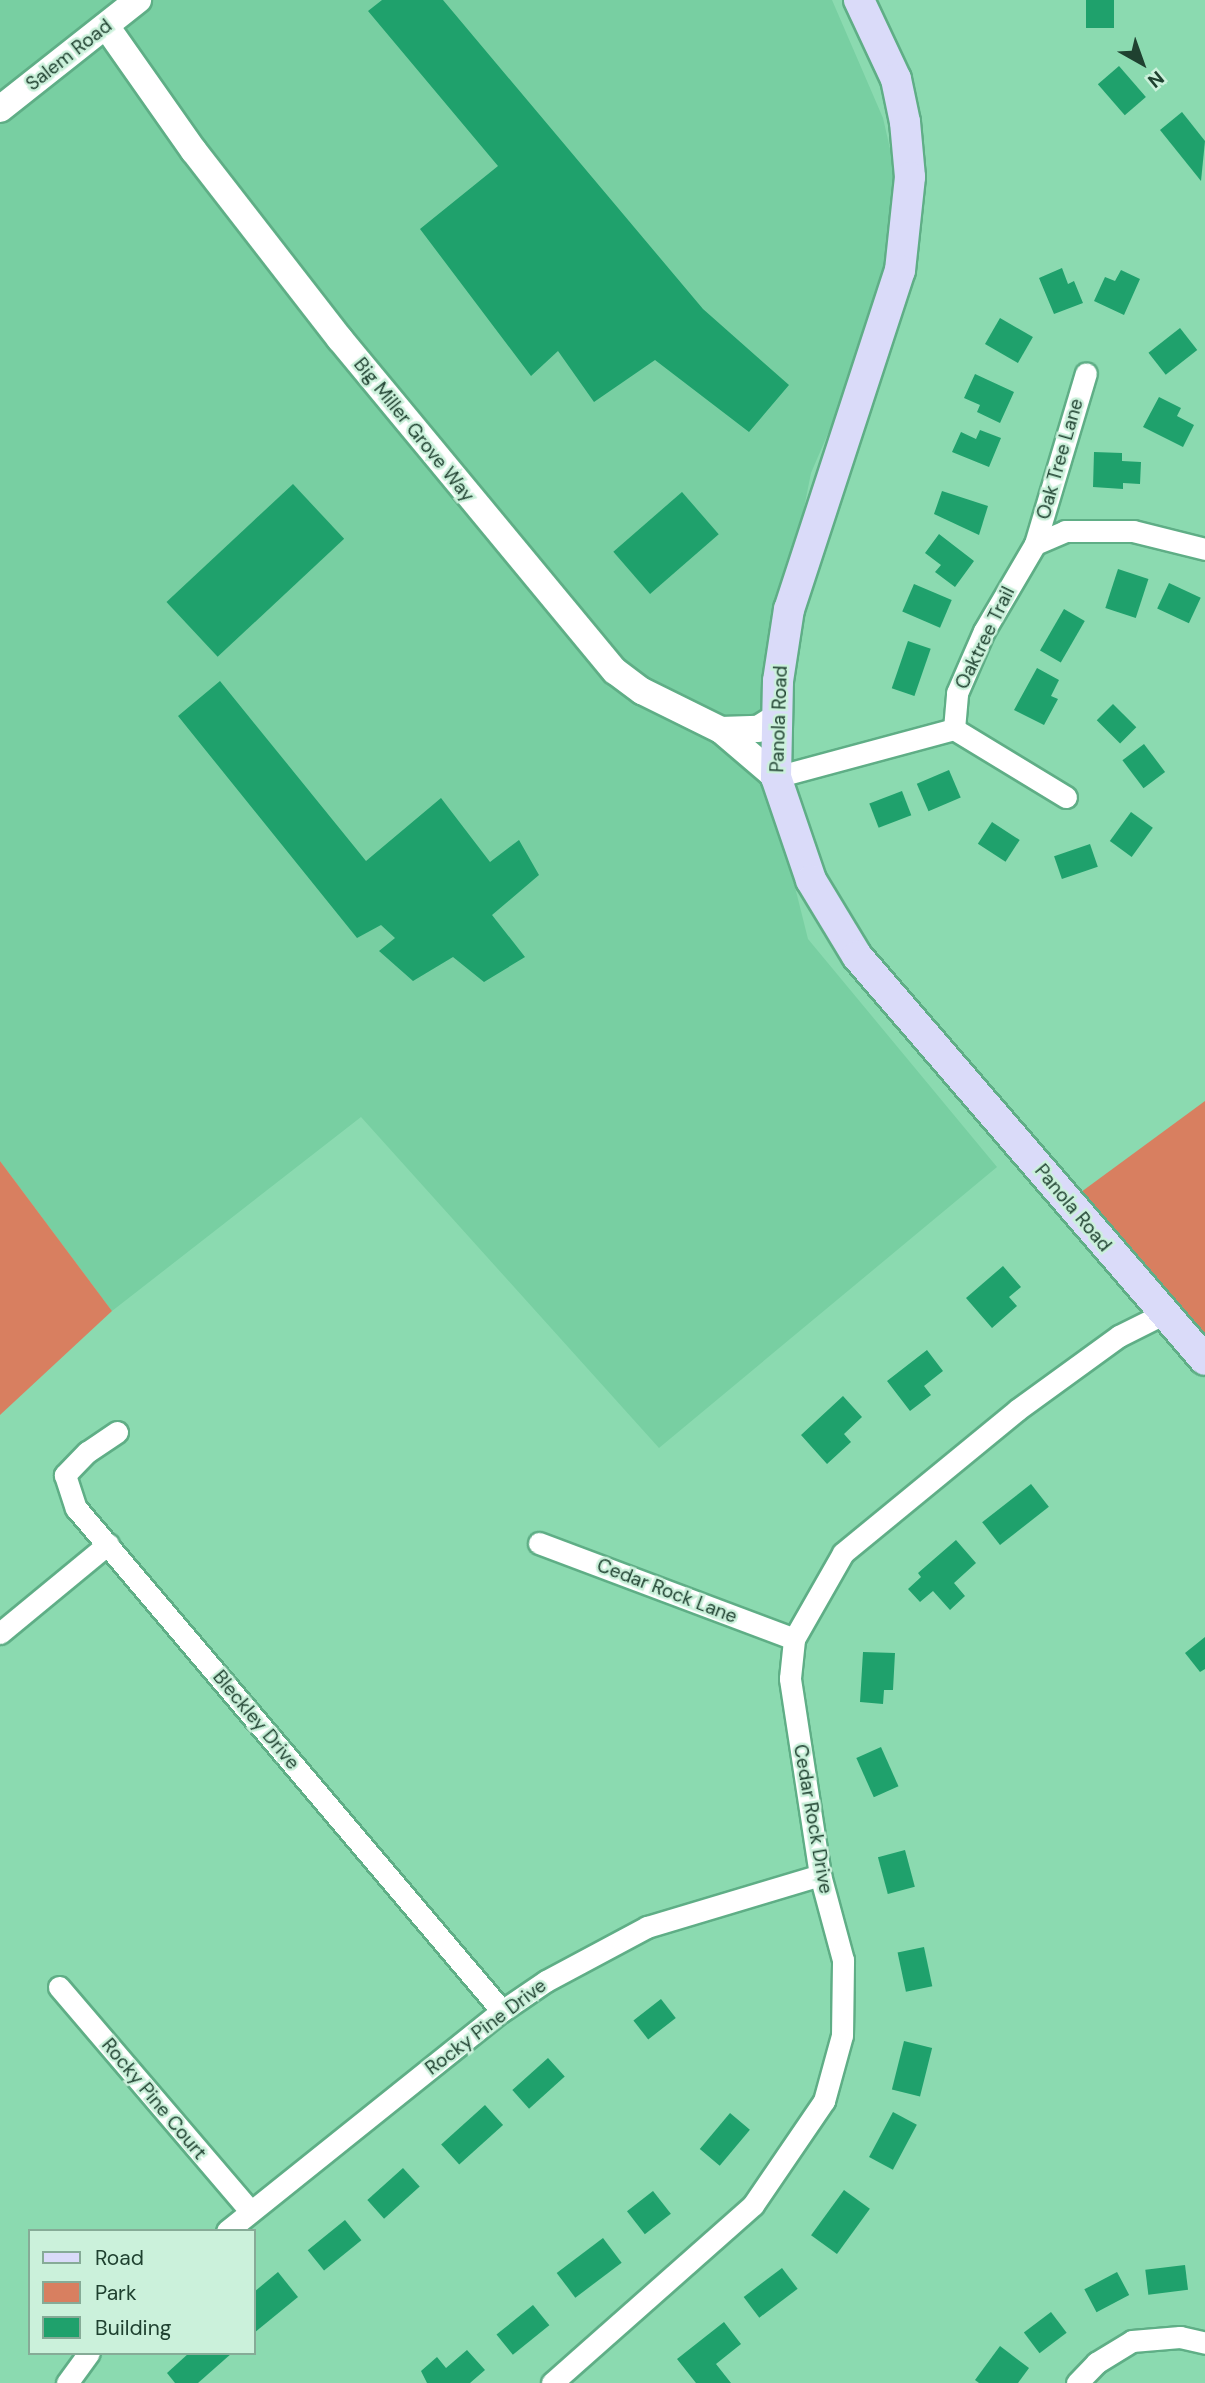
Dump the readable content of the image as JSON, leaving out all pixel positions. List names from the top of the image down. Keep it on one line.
{"streets":{"main road":["Panola Road"],"street":["Salem Road","Big Miller Grove Way","Oak Tree Lane","Oaktree Trail","Cedar Rock Lane","Bleckley Drive","Cedar Rock Drive","Rocky Pine Drive","Rocky Pine Court"]},"crossings":[["Salem Road","Big Miller Grove Way"],["Big Miller Grove Way","Panola Road"],["Oak Tree Lane","Oaktree Trail"],["Panola Road","Cedar Rock Drive"],["Cedar Rock Lane","Cedar Rock Drive"],["Bleckley Drive","Rocky Pine Drive"],["Cedar Rock Drive","Rocky Pine Drive"],["Rocky Pine Drive","Rocky Pine Court"]],"legend":["Road","Park","Building"],"north":"bottom right"}
